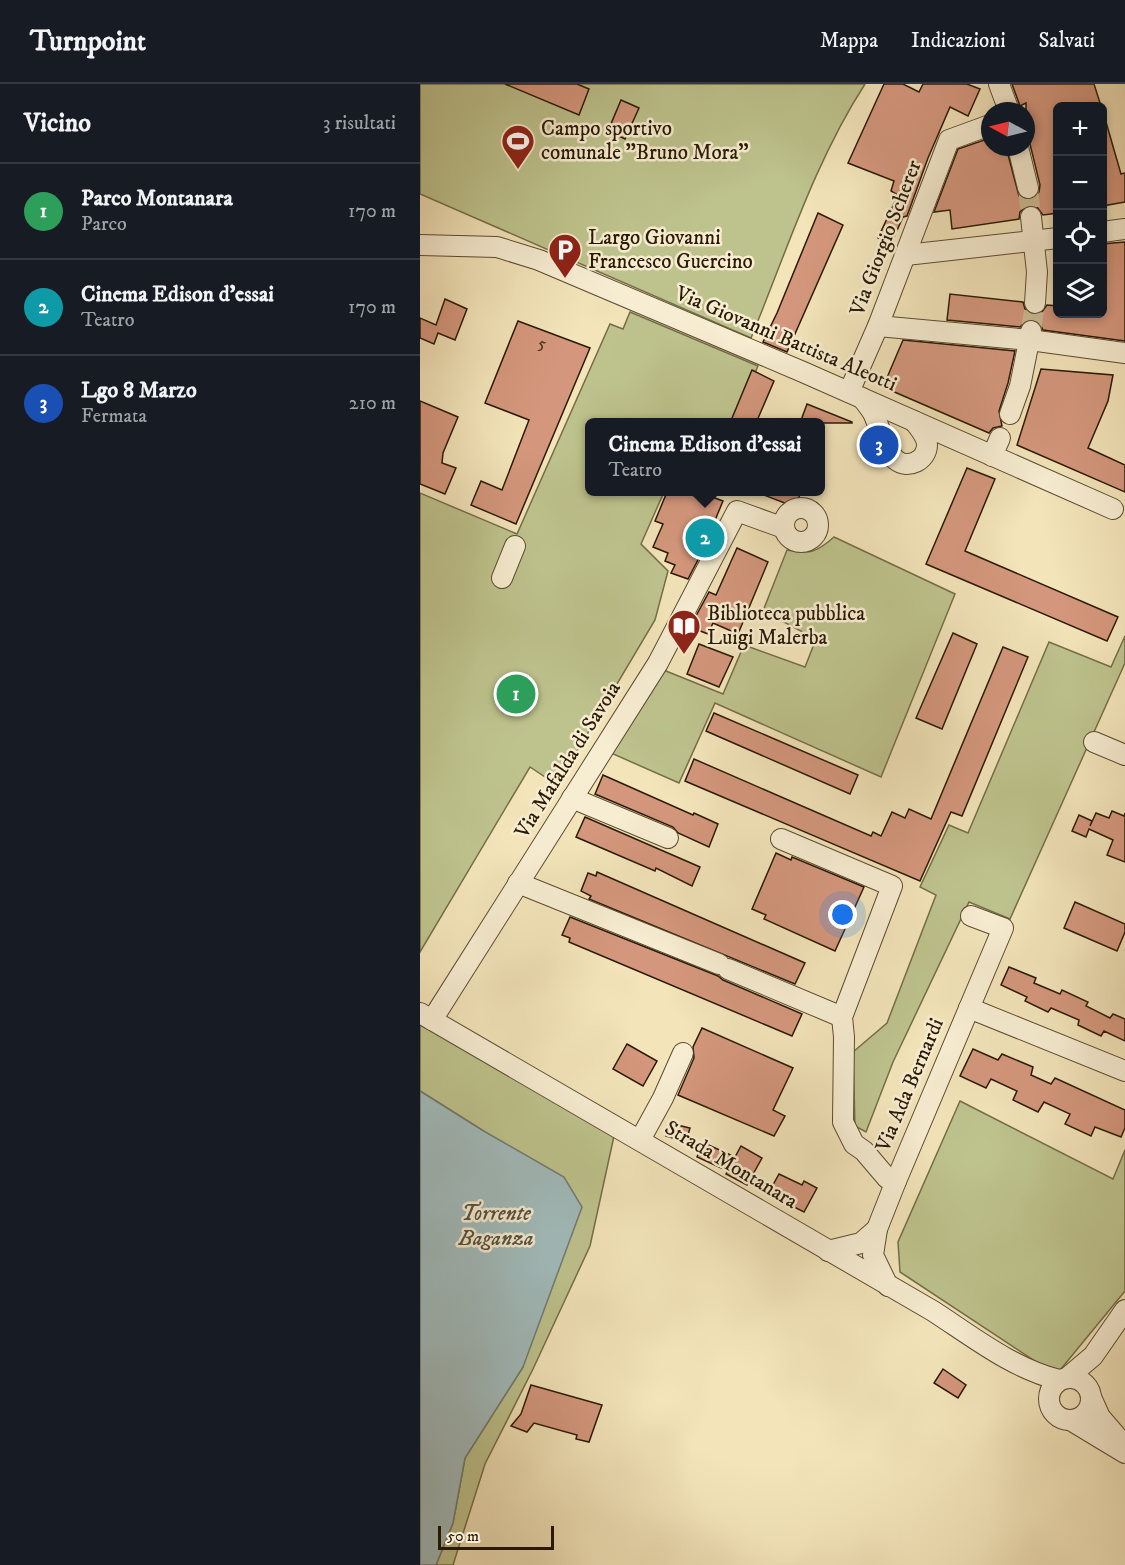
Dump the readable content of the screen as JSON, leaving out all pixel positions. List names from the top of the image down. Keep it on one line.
{"streets":{"street":["Via Giorgio Scherer","Via Giovanni Battista Aleotti","Via Mafalda di Savoia","Via Ada Bernardi","Strada Montanara"]},"crossings":[["Via Giorgio Scherer","Via Giovanni Battista Aleotti"],["Via Mafalda di Savoia","Strada Montanara"],["Via Ada Bernardi","Strada Montanara"]],"water":["Torrente Baganza"],"places":{"sports":["Campo sportivo comunale \"Bruno Mora\""],"parking":["Largo Giovanni Francesco Guercino"],"library":["Biblioteca pubblica Luigi Malerba"]},"house_numbers":["5"],"scale_bar":"50 m","north":"left","page":{"header":"Turnpoint","nav":["Mappa","Indicazioni","Salvati"],"heading":["Vicino","3 risultati"],"map_buttons":["+","−"],"list":[{"mark":"1","name":"Parco Montanara","note":"Parco","value":"170 m"},{"mark":"2","name":"Cinema Edison d'essai","note":"Teatro","value":"170 m"},{"mark":"3","name":"Lgo 8 Marzo","note":"Fermata","value":"210 m"}],"popup":["Cinema Edison d'essai","Teatro"],"pins":["3","2","1"],"scale":"50 m"}}
